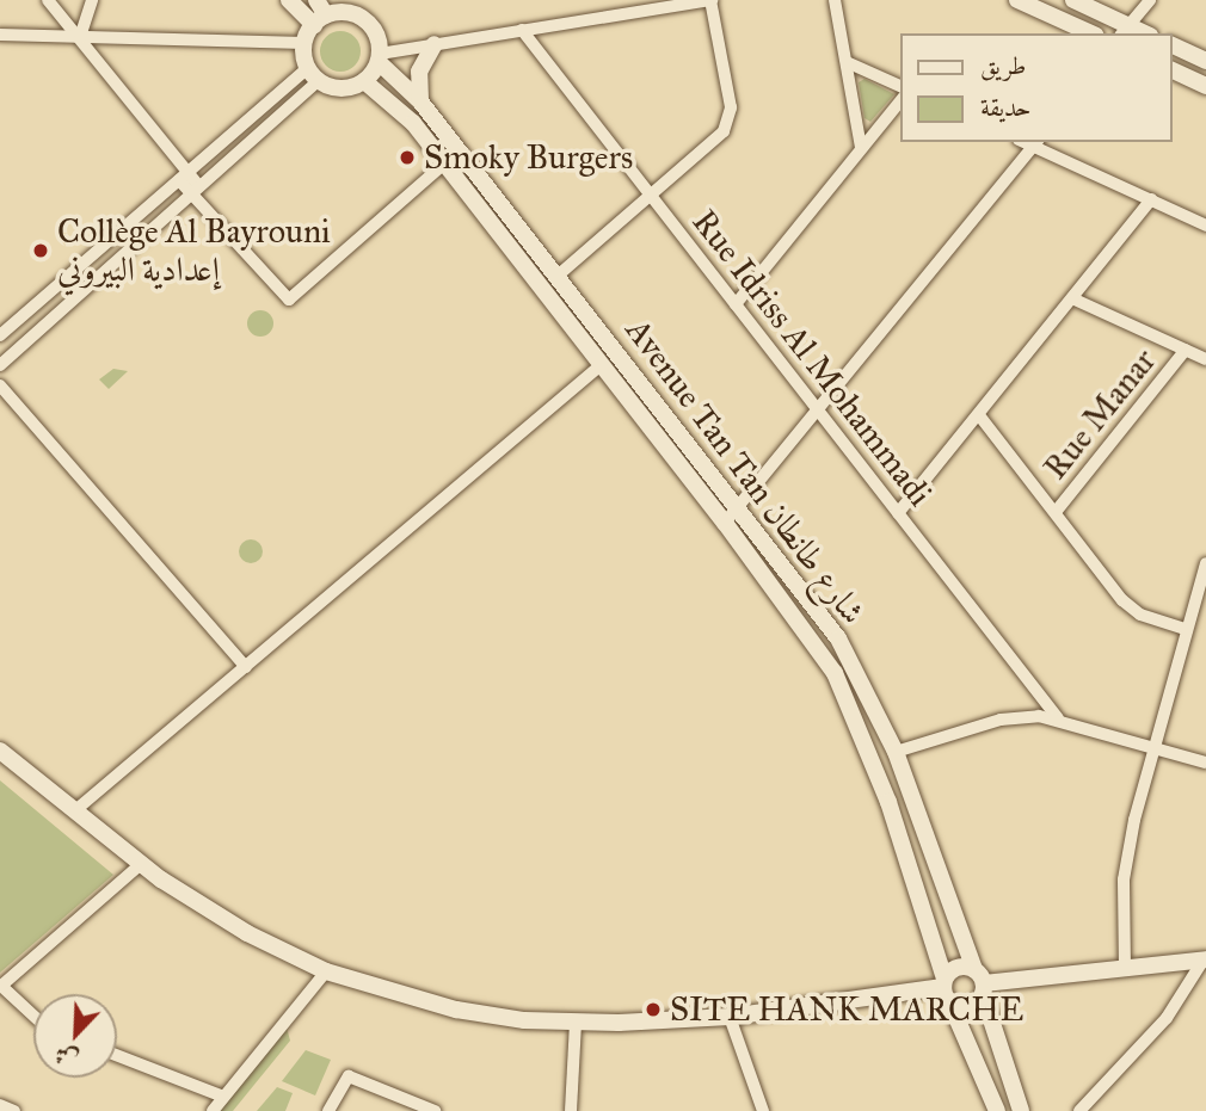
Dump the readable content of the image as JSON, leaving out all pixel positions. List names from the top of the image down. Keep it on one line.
{"streets":{"main road":["Avenue Tan Tan شارع طانطان"],"street":["Rue Idriss Al Mohammadi","Rue Manar"]},"places":["Smoky Burgers","Collège Al Bayrouni إعدادية البيروني","SITE HANK MARCHE"],"legend":["طريق","حديقة"],"north":"bottom left"}
